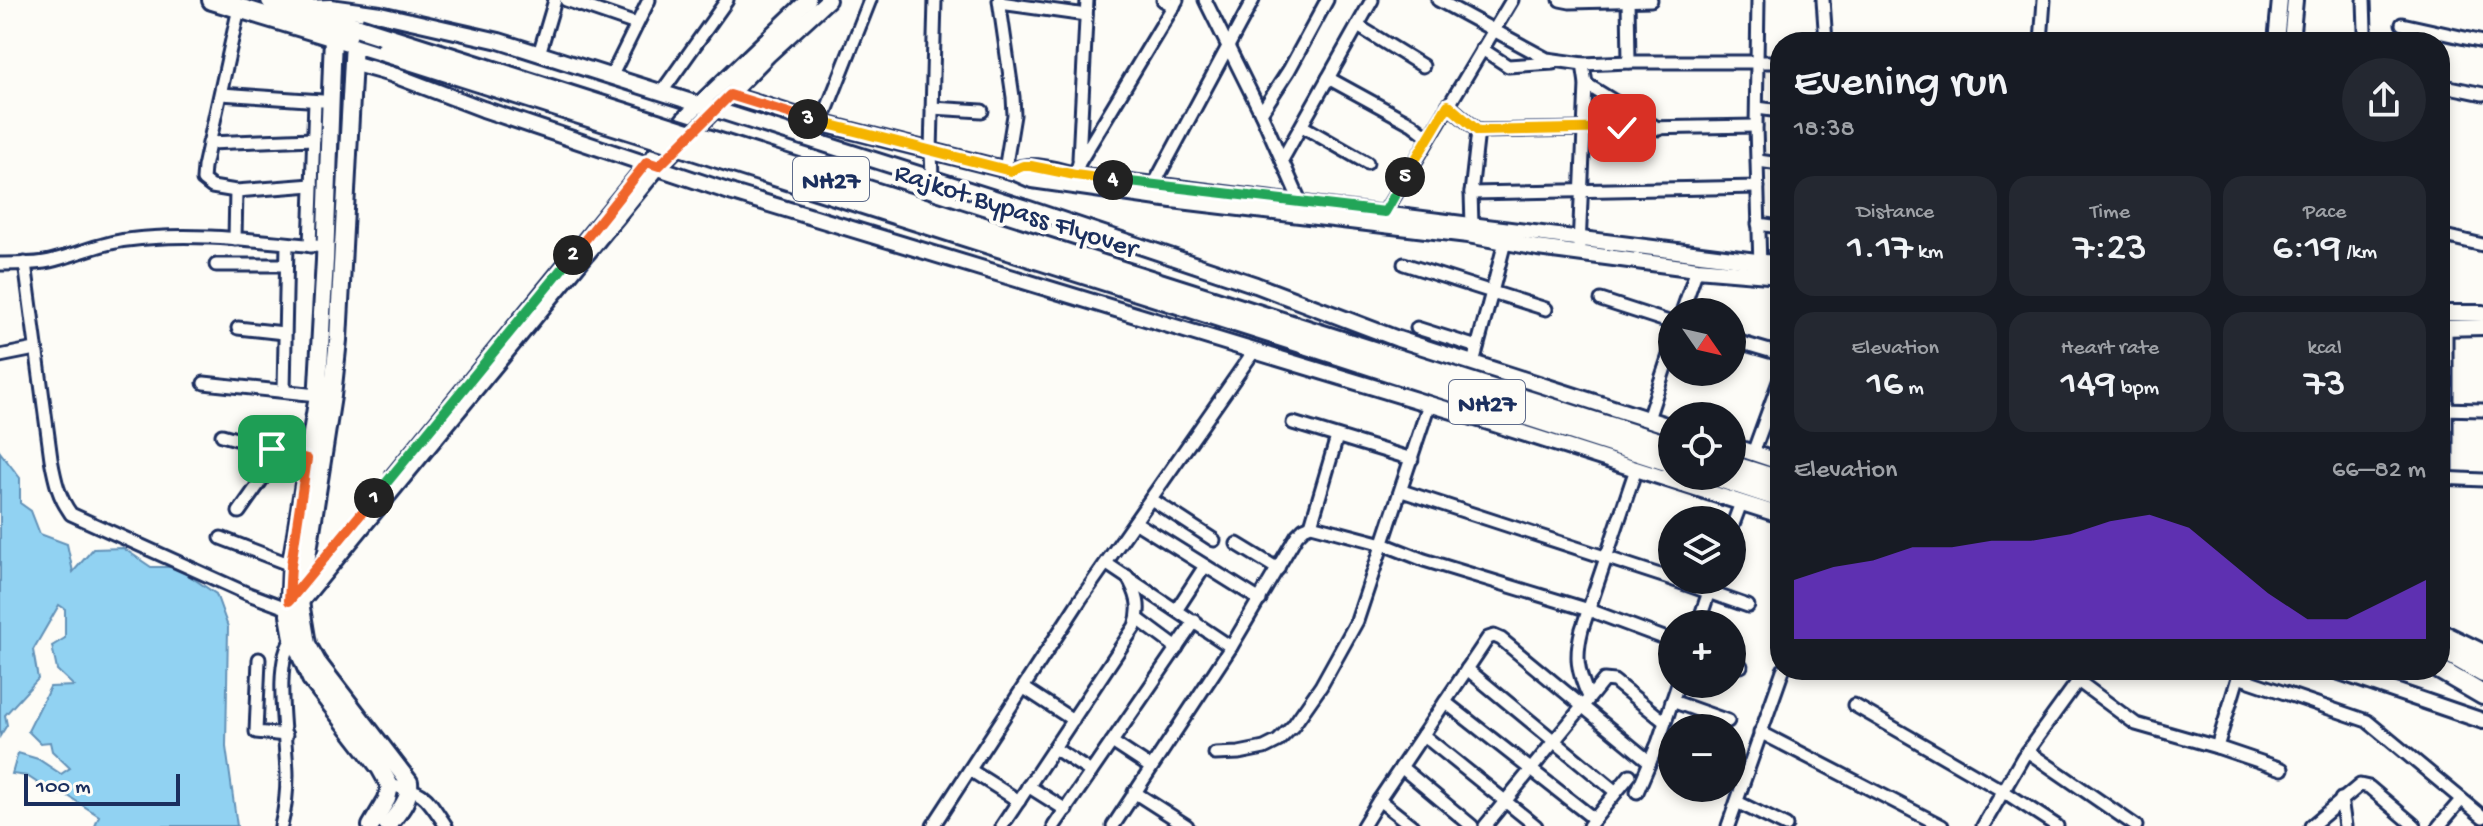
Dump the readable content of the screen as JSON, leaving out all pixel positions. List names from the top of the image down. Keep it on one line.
{"streets":{"main road":["NH27","Rajkot Bypass Flyover"]},"crossings":[["NH27","Rajkot Bypass Flyover"]],"scale_bar":"100 m","north":"bottom right","page":{"heading":["Evening run","18:38"],"pins":["3","5","4","2","1"],"stats":[["Distance","1.17 km"],["Time","7:23"],["Pace","6:19 /km"],["Elevation","16 m"],["Heart rate","149 bpm"],["kcal","73"]],"map_buttons":["+","−"],"chart":["Elevation","66–82 m"],"scale":"100 m"}}
